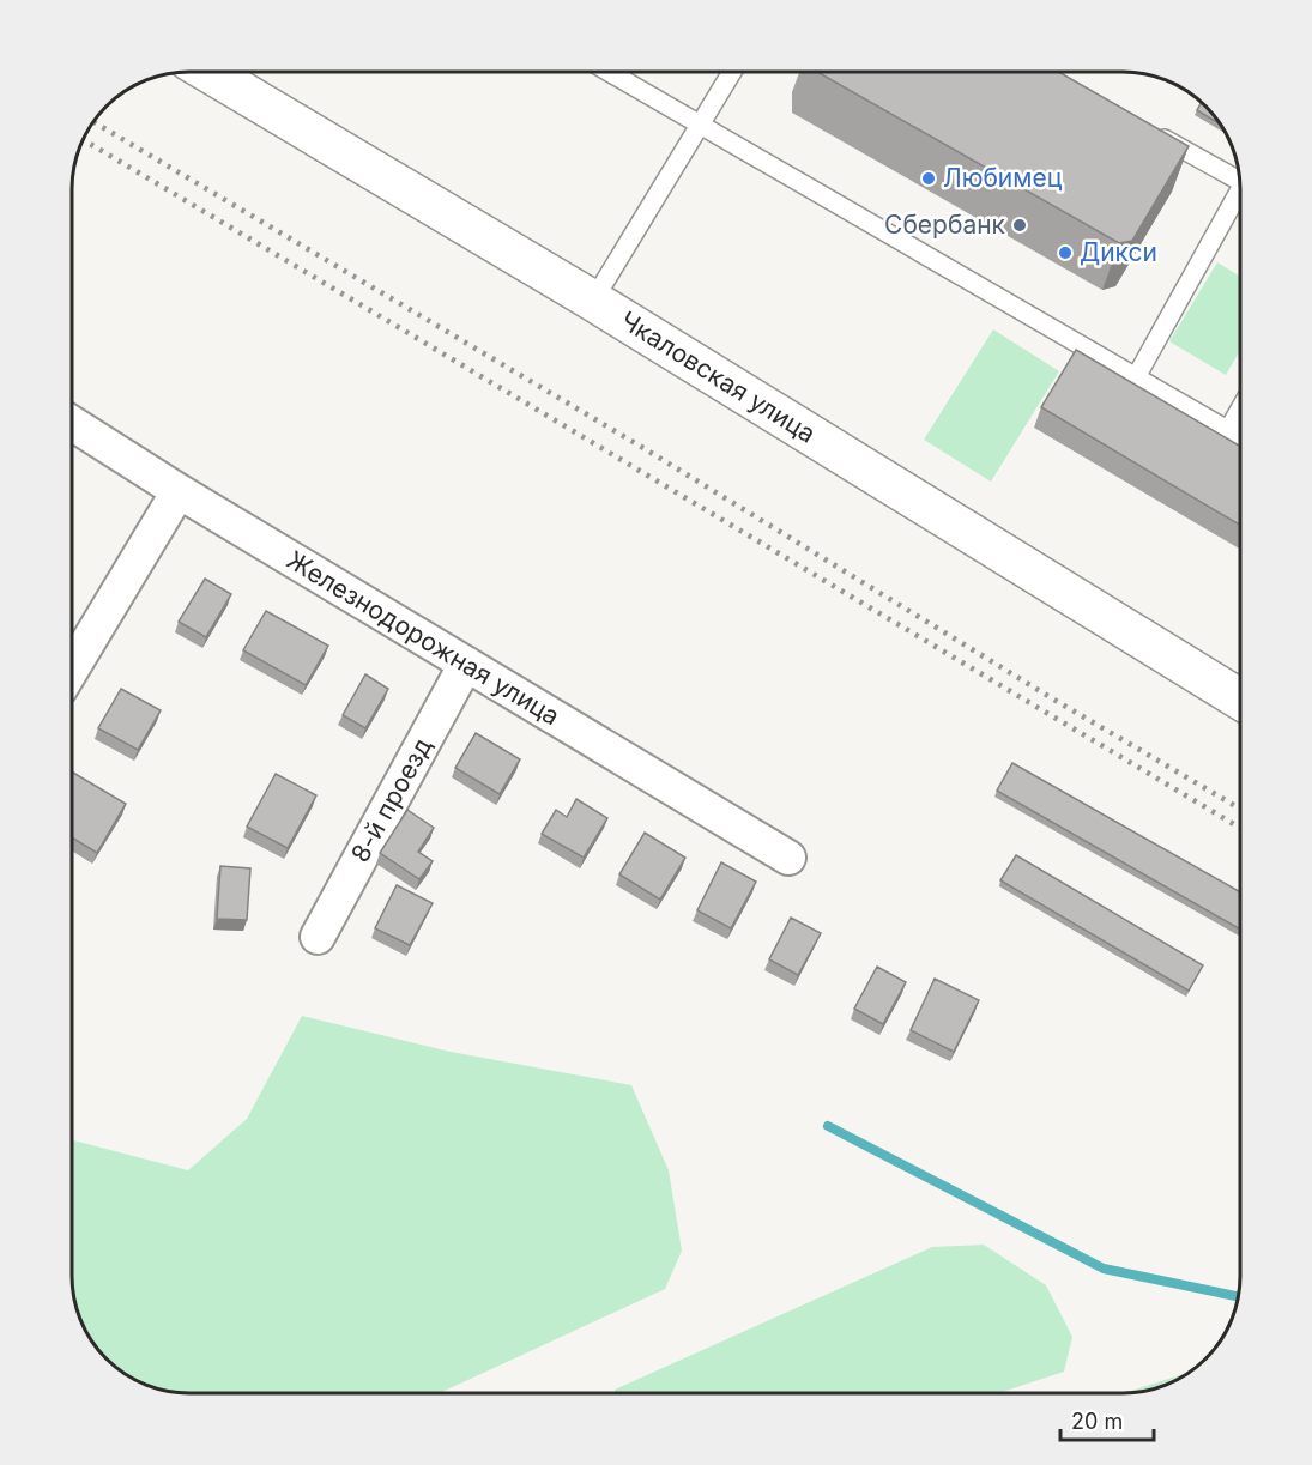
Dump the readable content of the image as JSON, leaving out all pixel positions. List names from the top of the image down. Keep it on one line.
{"streets":{"street":["Чкаловская улица","Железнодорожная улица","8-й проезд"]},"crossings":[["Железнодорожная улица","8-й проезд"]],"places":["Любимец","Сбербанк","Дикси"],"scale_bar":"20 m"}
